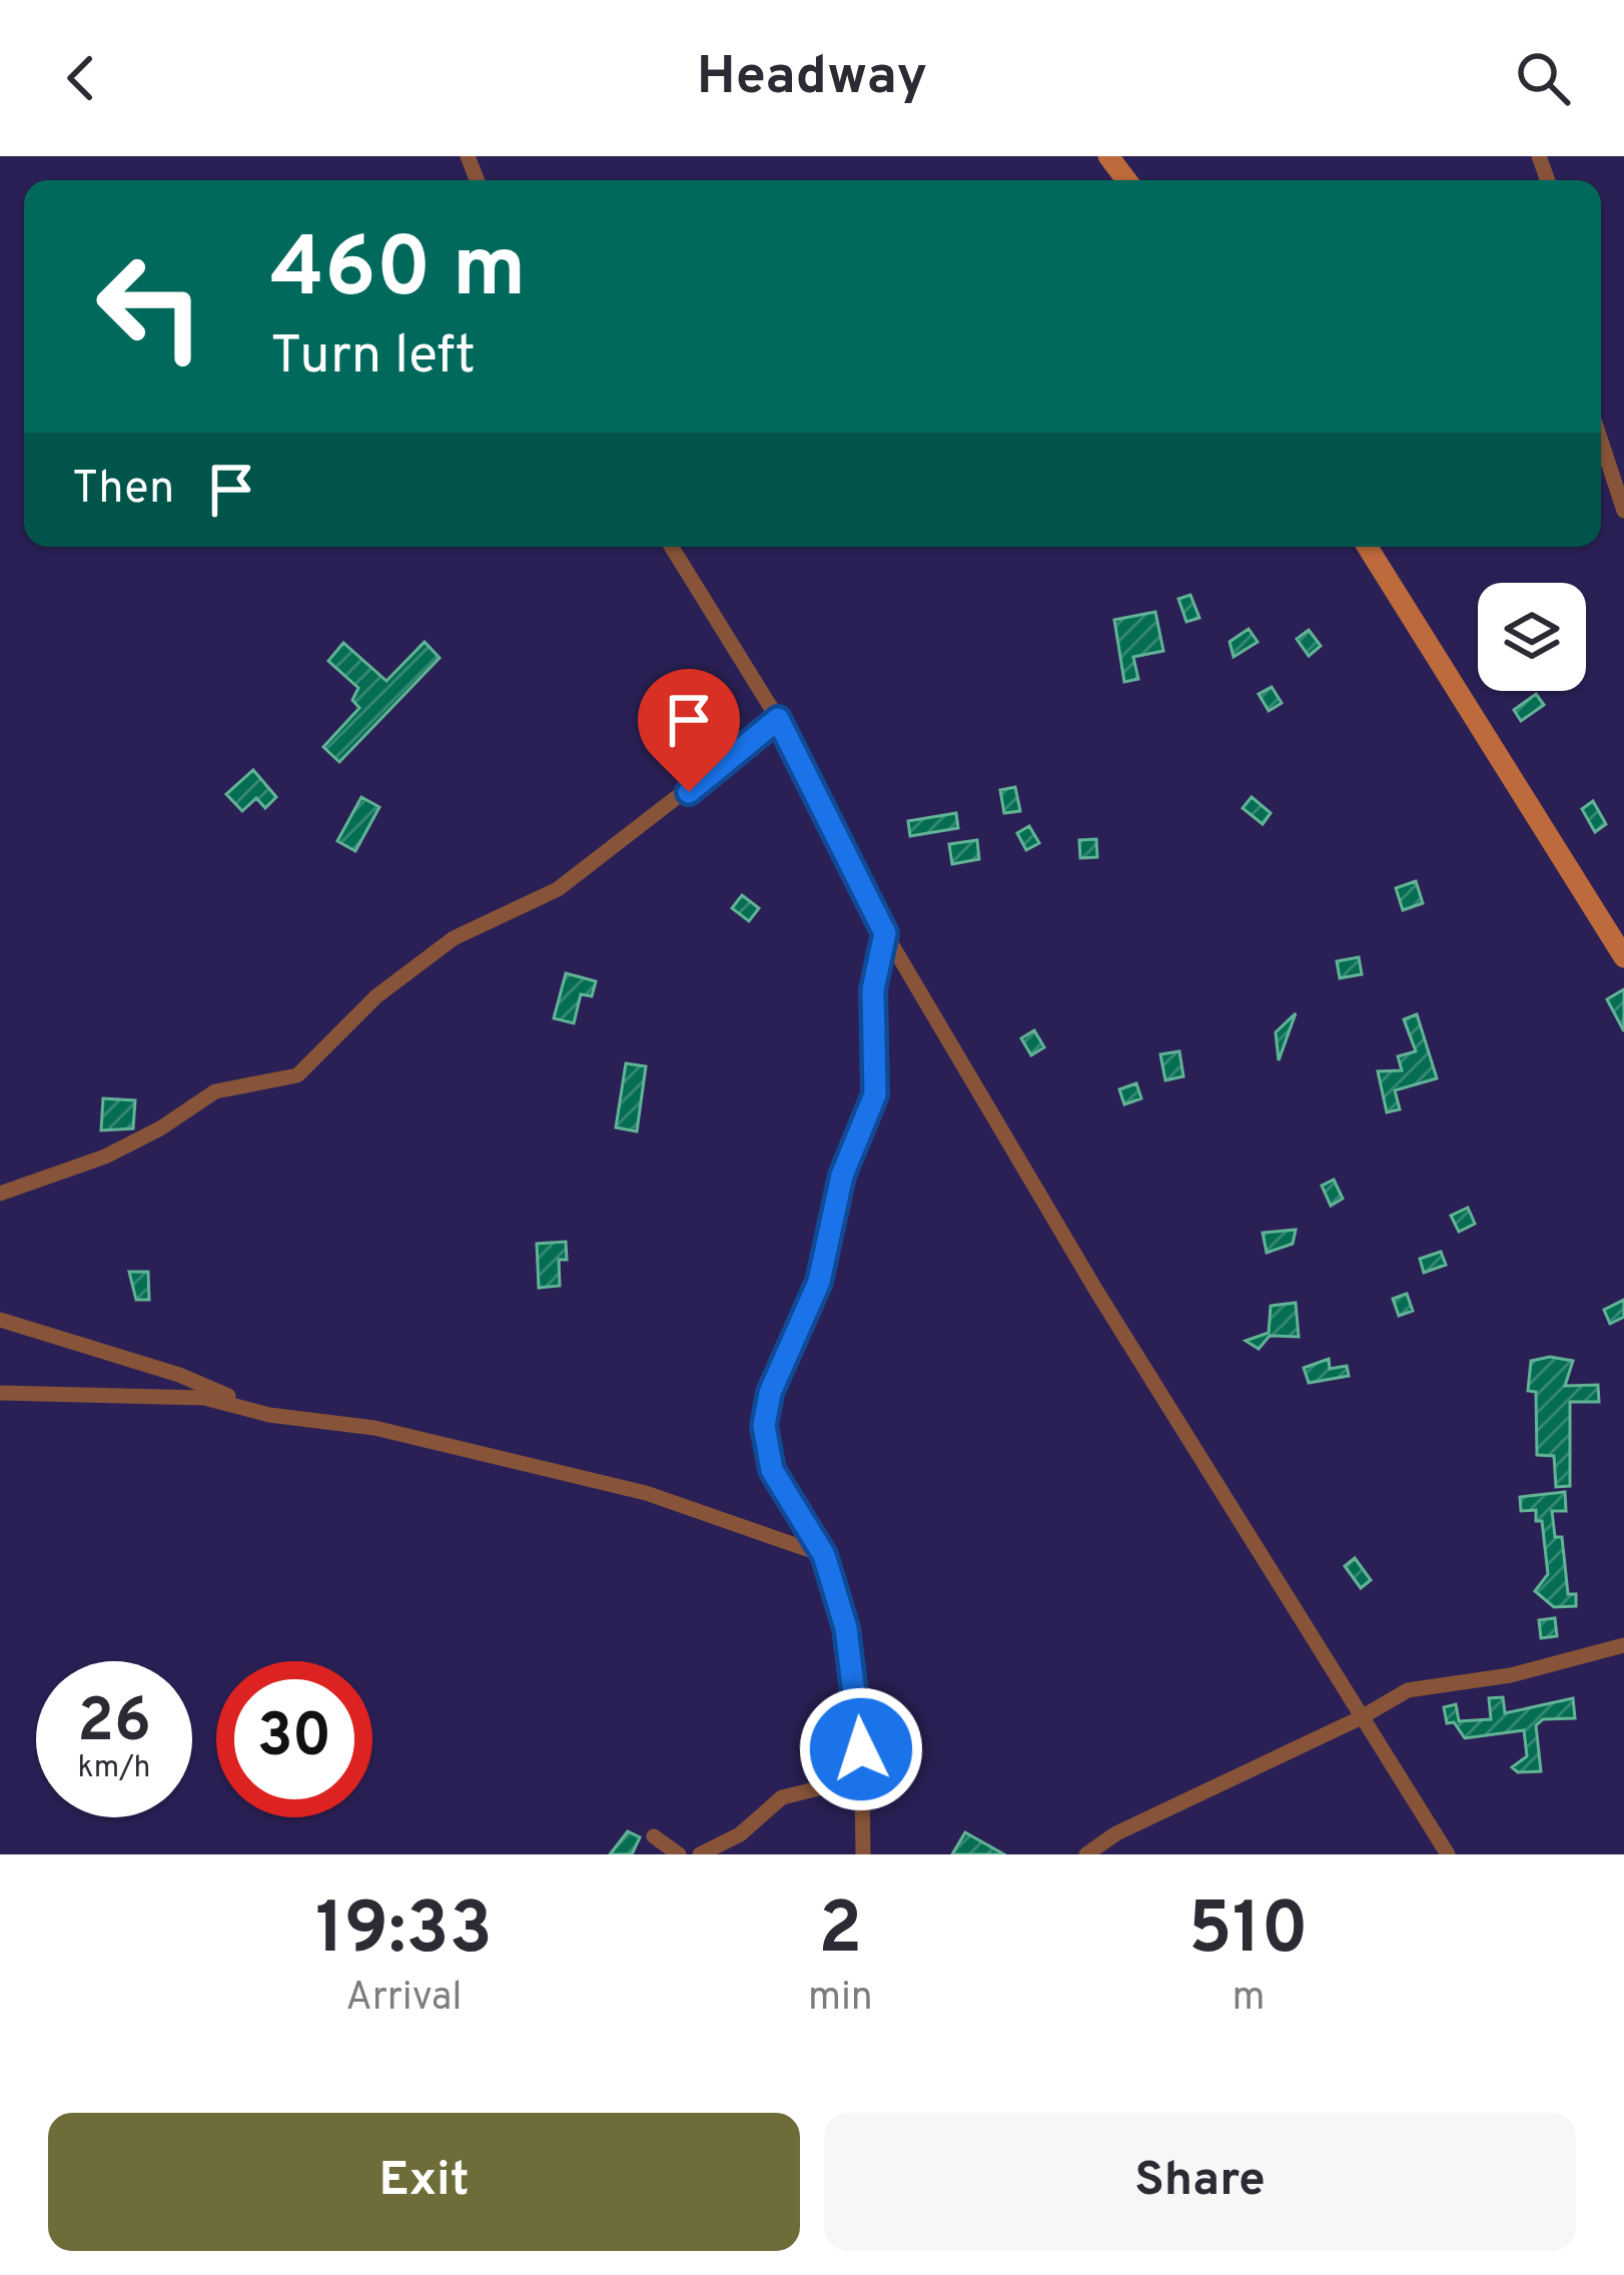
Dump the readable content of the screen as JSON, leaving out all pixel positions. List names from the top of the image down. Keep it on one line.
{"page":{"header":"Headway","turn":["460 m","Turn left"],"then":"Then","speed":"26 km/h","limit":"30","eta":["19:33","Arrival","2","min","510","m"],"buttons":["Exit","Share"]}}
